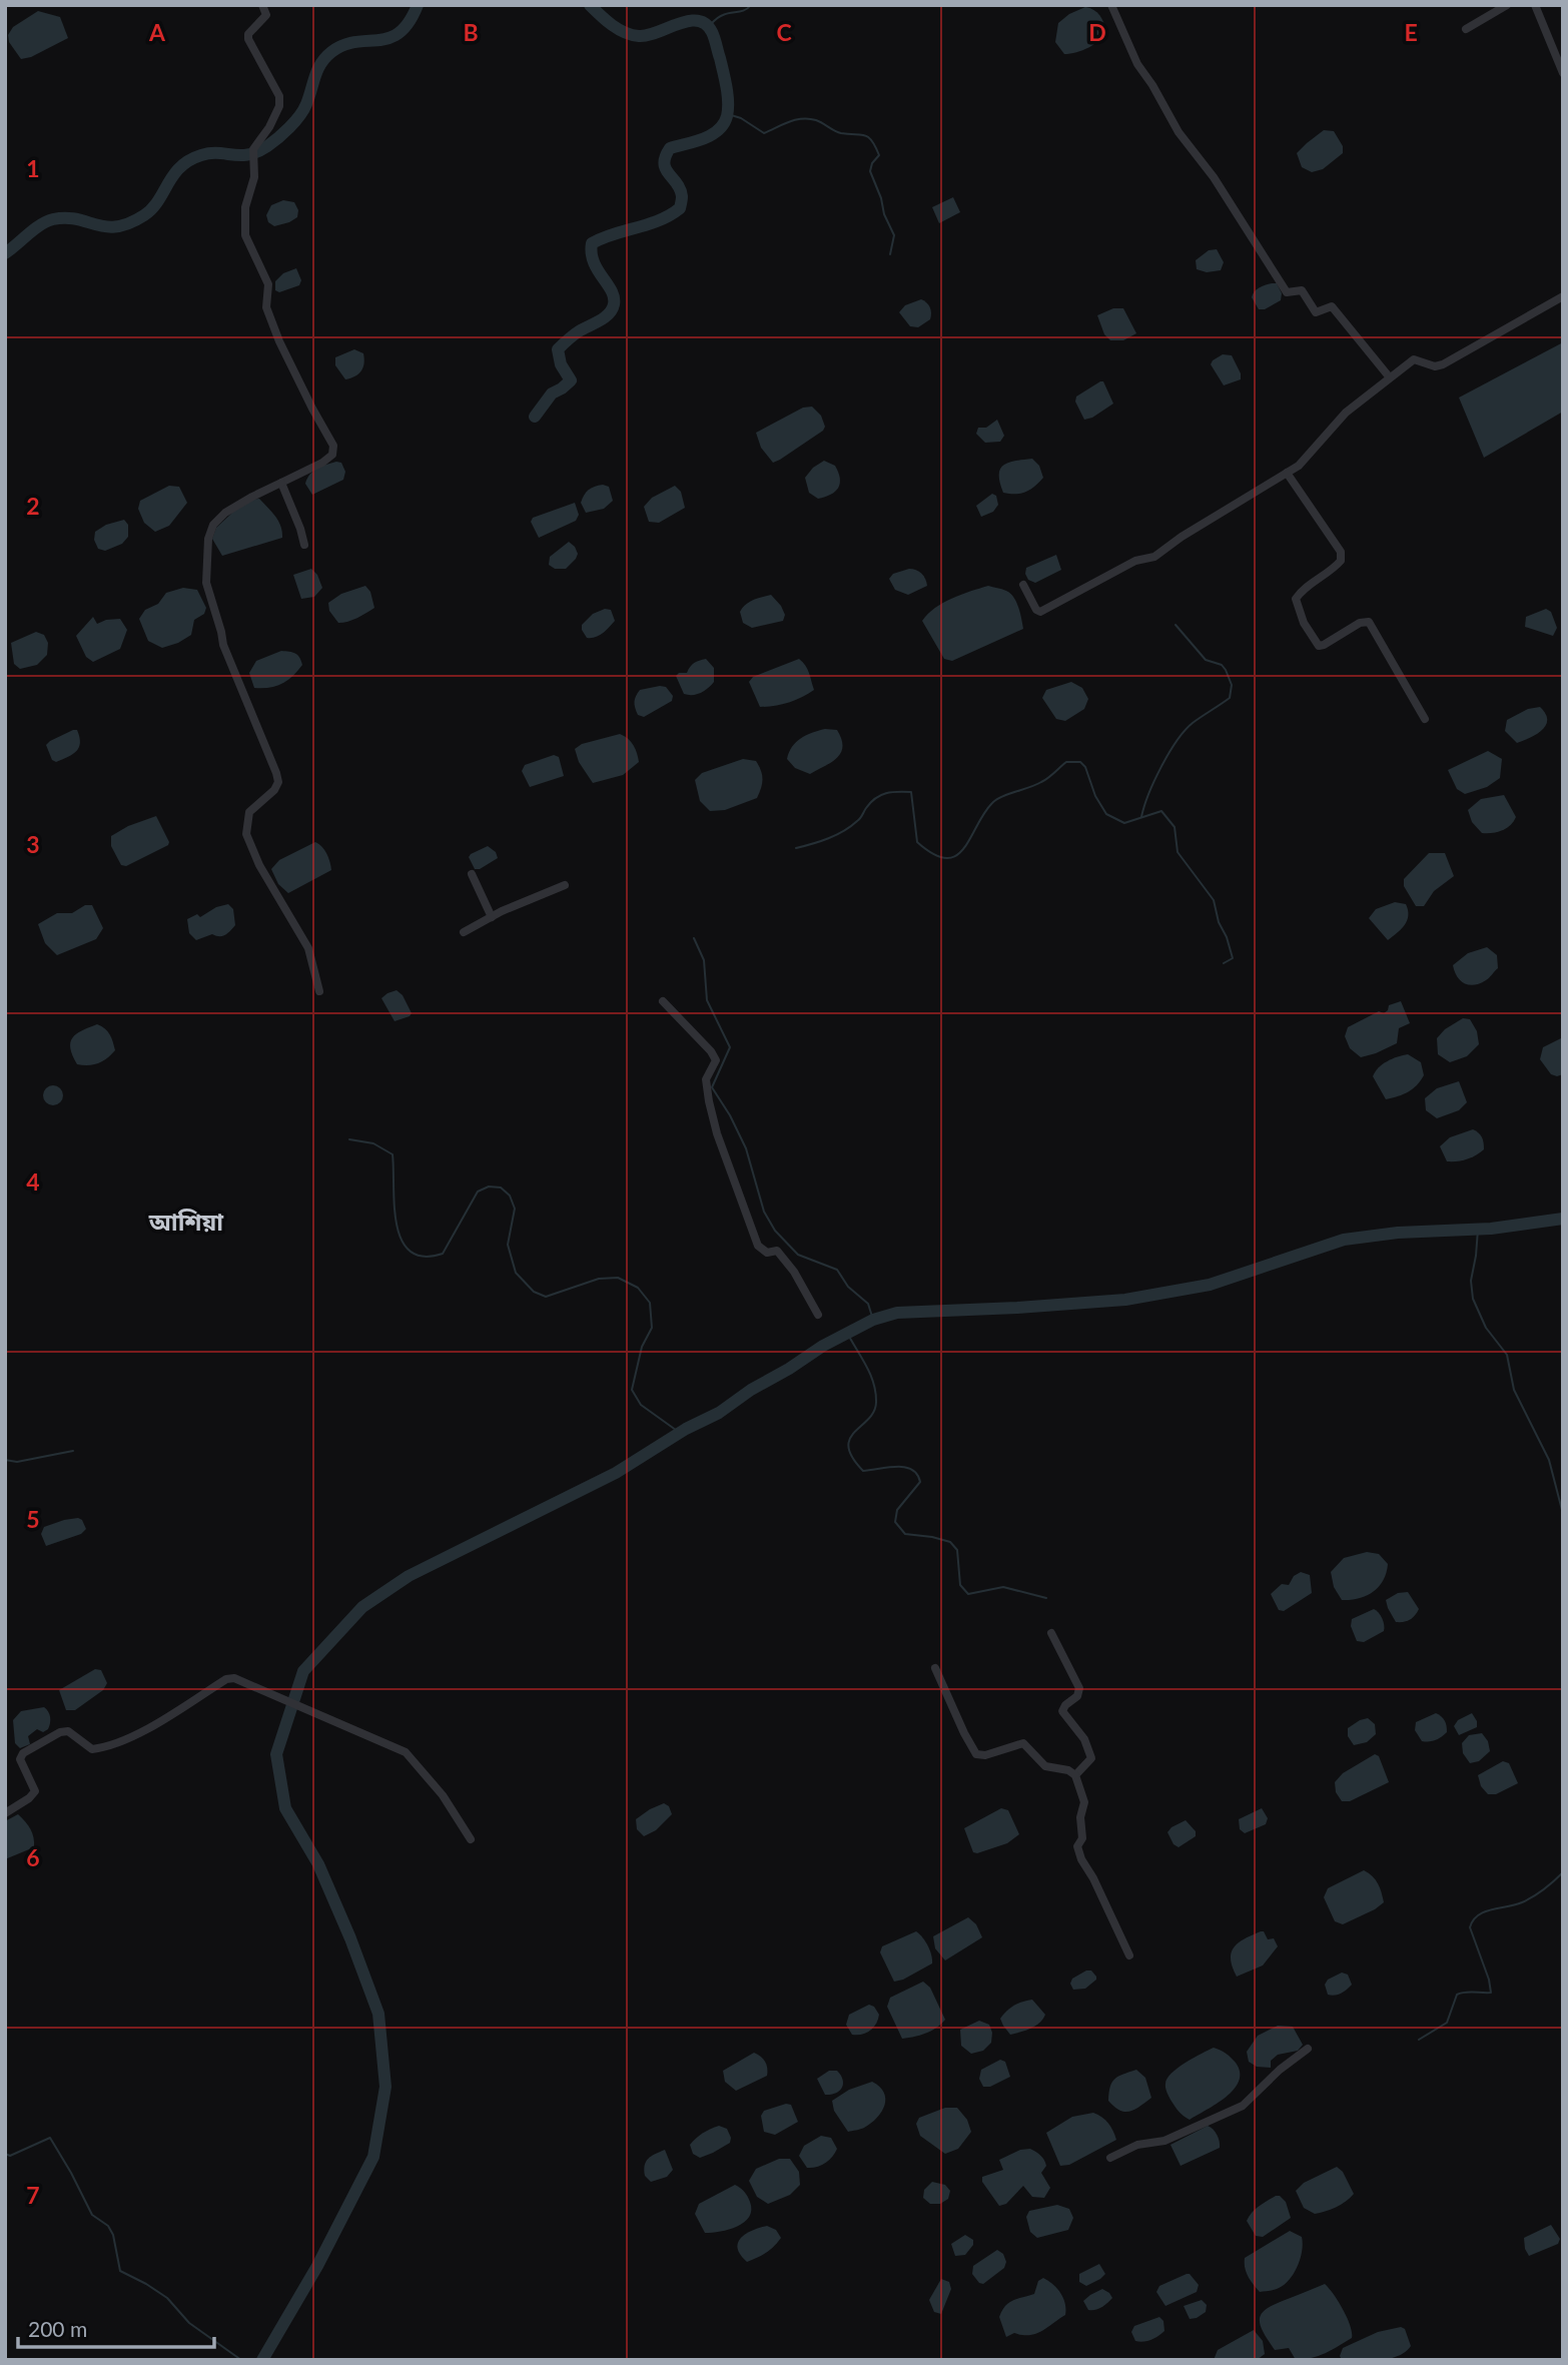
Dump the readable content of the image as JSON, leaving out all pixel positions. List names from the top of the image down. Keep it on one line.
{"districts":["আশিয়া"],"scale_bar":"200 m","grid":{"columns":["A","B","C","D","E"],"rows":["1","2","3","4","5","6","7"]}}
